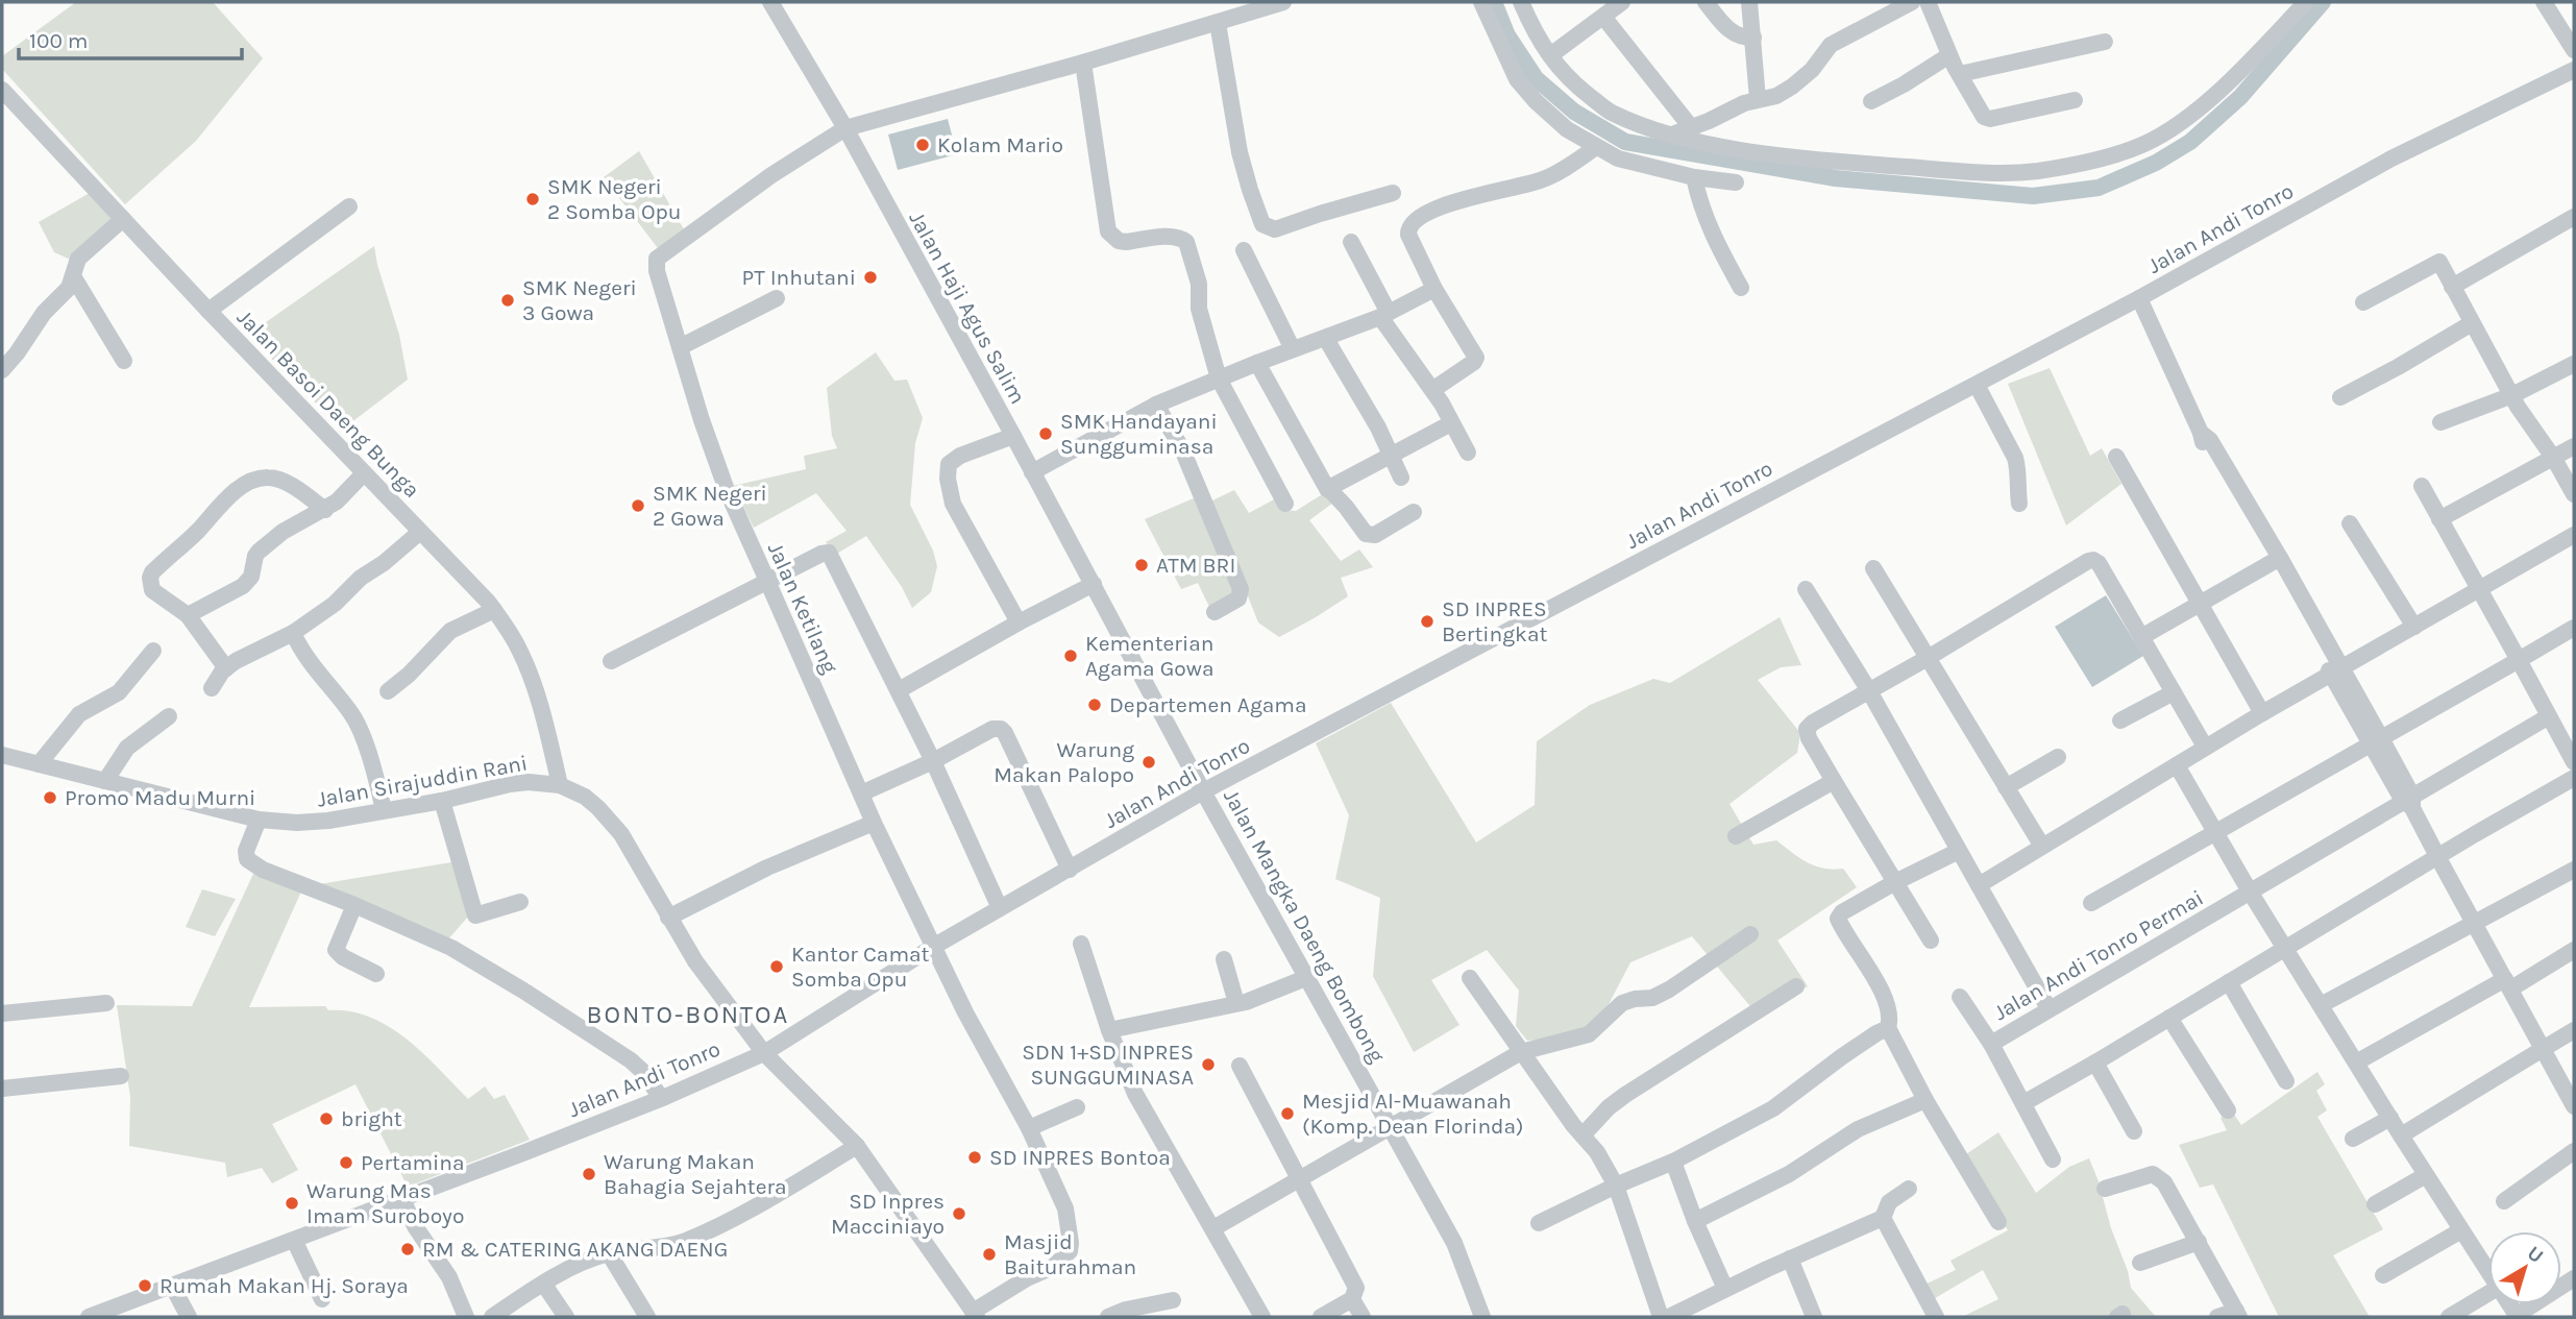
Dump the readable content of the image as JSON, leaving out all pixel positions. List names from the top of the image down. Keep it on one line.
{"streets":{"street":["Jalan Andi Tonro","Jalan Haji Agus Salim","Jalan Basoi Daeng Bunga","Jalan Ketilang","Jalan Sirajuddin Rani","Jalan Mangka Daeng Bombong","Jalan Andi Tonro Permai"]},"crossings":[["Jalan Andi Tonro","Jalan Haji Agus Salim"],["Jalan Andi Tonro","Jalan Ketilang"],["Jalan Andi Tonro","Jalan Sirajuddin Rani"],["Jalan Andi Tonro","Jalan Mangka Daeng Bombong"],["Jalan Haji Agus Salim","Jalan Ketilang"],["Jalan Haji Agus Salim","Jalan Mangka Daeng Bombong"],["Jalan Basoi Daeng Bunga","Jalan Sirajuddin Rani"],["Jalan Ketilang","Jalan Sirajuddin Rani"]],"districts":["BONTO-BONTOA"],"places":["Kolam Mario","SMK Negeri 2 Somba Opu","PT Inhutani","SMK Negeri 3 Gowa","SMK Handayani Sungguminasa","SMK Negeri 2 Gowa","ATM BRI","SD INPRES Bertingkat","Kementerian Agama Gowa","Departemen Agama","Warung Makan Palopo","Promo Madu Murni","Kantor Camat Somba Opu","SDN 1+SD INPRES SUNGGUMINASA","Mesjid Al-Muawanah (Komp. Dean Florinda)","bright","SD INPRES Bontoa","Pertamina","Warung Makan Bahagia Sejahtera","Warung Mas Imam Suroboyo","SD Inpres Macciniayo","RM & CATERING AKANG DAENG","Masjid Baiturahman","Rumah Makan Hj. Soraya"],"scale_bar":"100 m","north":"top right"}
